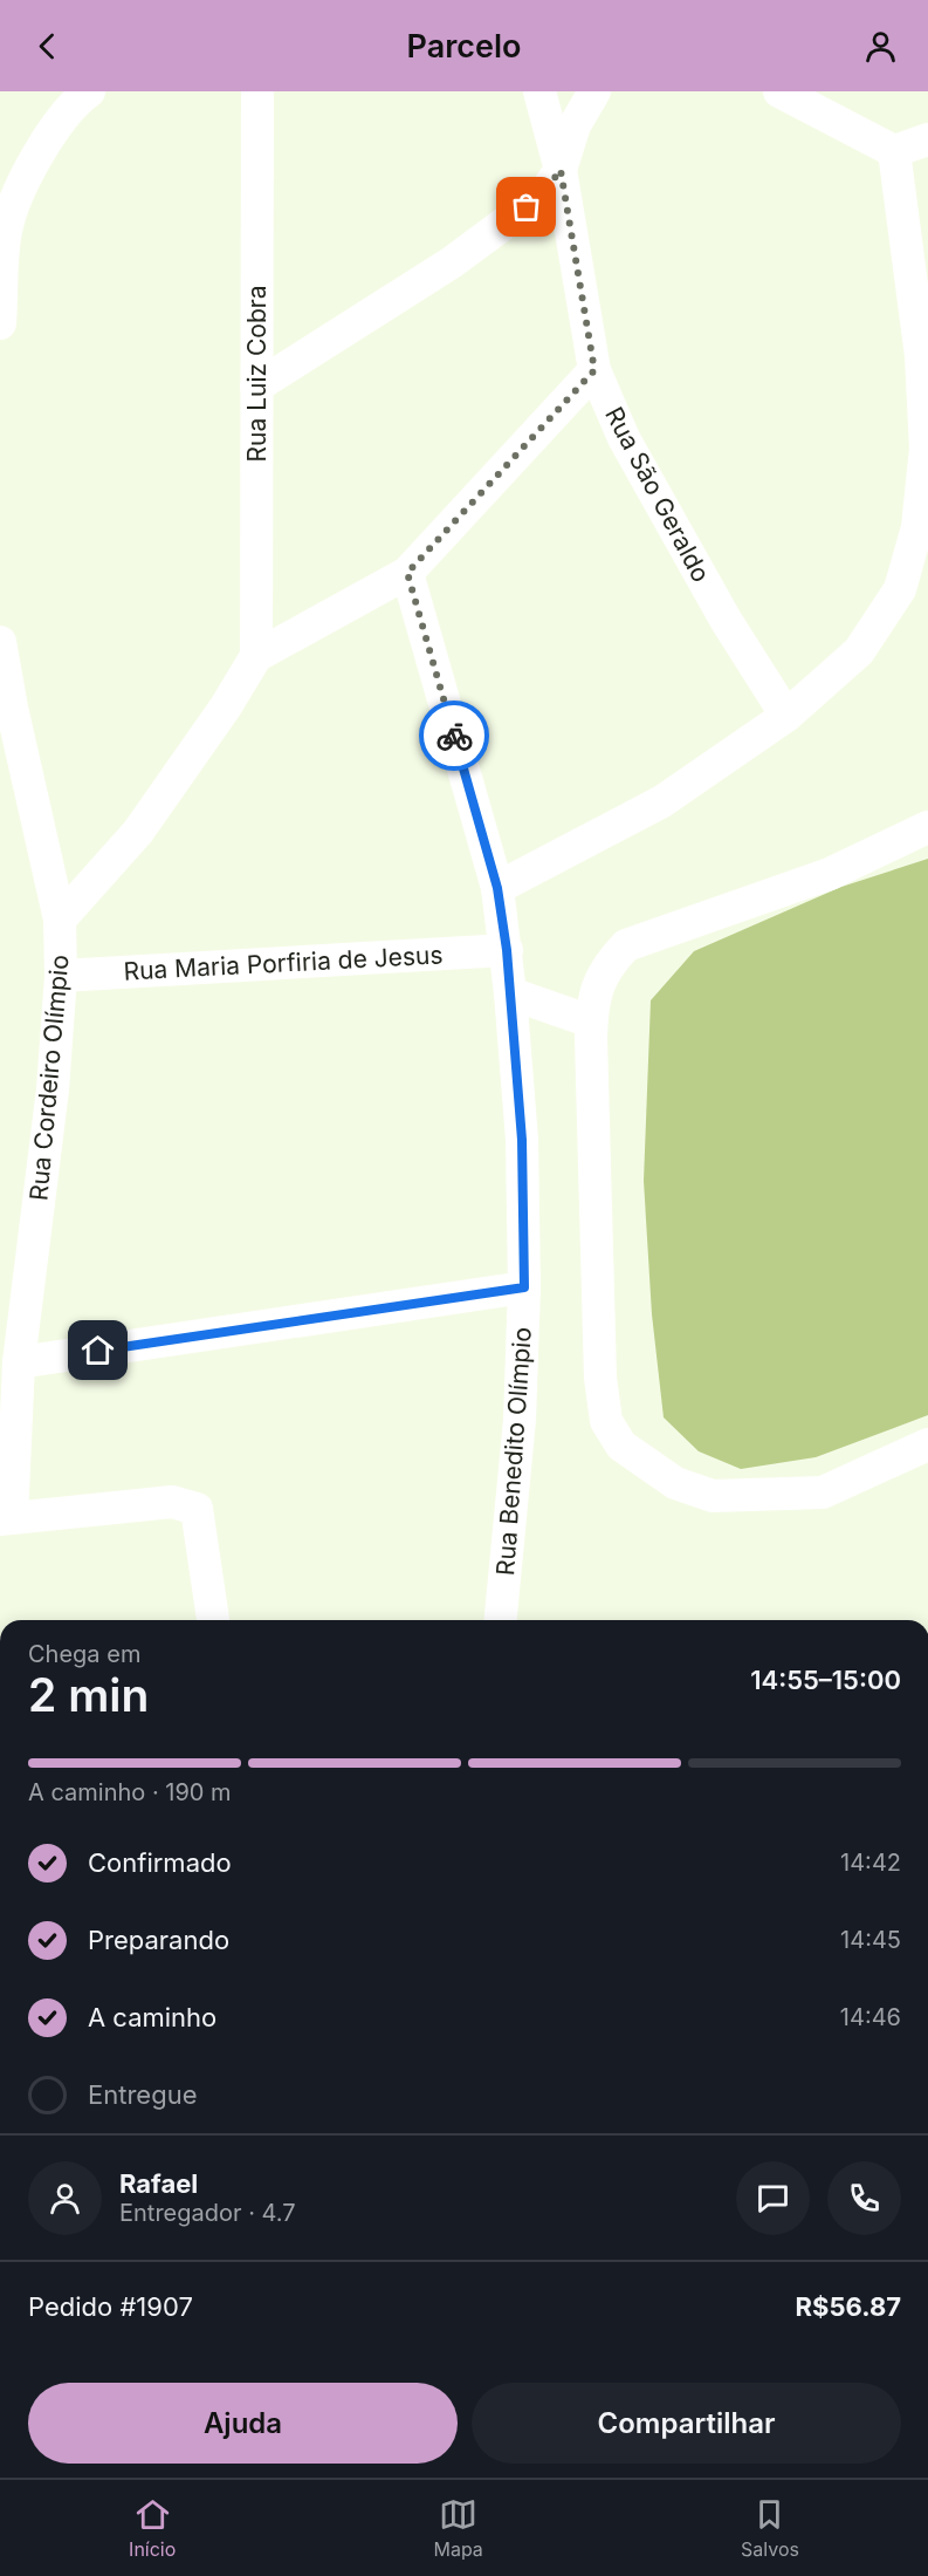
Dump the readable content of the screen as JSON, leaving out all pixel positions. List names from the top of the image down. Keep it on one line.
{"streets":{"street":["Rua Luiz Cobra","Rua São Geraldo","Rua Maria Porfiria de Jesus","Rua Cordeiro Olímpio","Rua Benedito Olímpio"]},"crossings":[["Rua Maria Porfiria de Jesus","Rua Cordeiro Olímpio"],["Rua Maria Porfiria de Jesus","Rua Benedito Olímpio"]],"page":{"header":"Parcelo","heading":["2 min","Chega em","14:55–15:00"],"panel":["Rafael","Entregador · 4.7","Pedido #1907","R$56.87"],"bar":"A caminho · 190 m","list":[["Confirmado","14:42"],["Preparando","14:45"],["A caminho","14:46"],"Entregue"],"buttons":["Ajuda","Compartilhar"],"tabs":["Início","Mapa","Salvos"]}}
